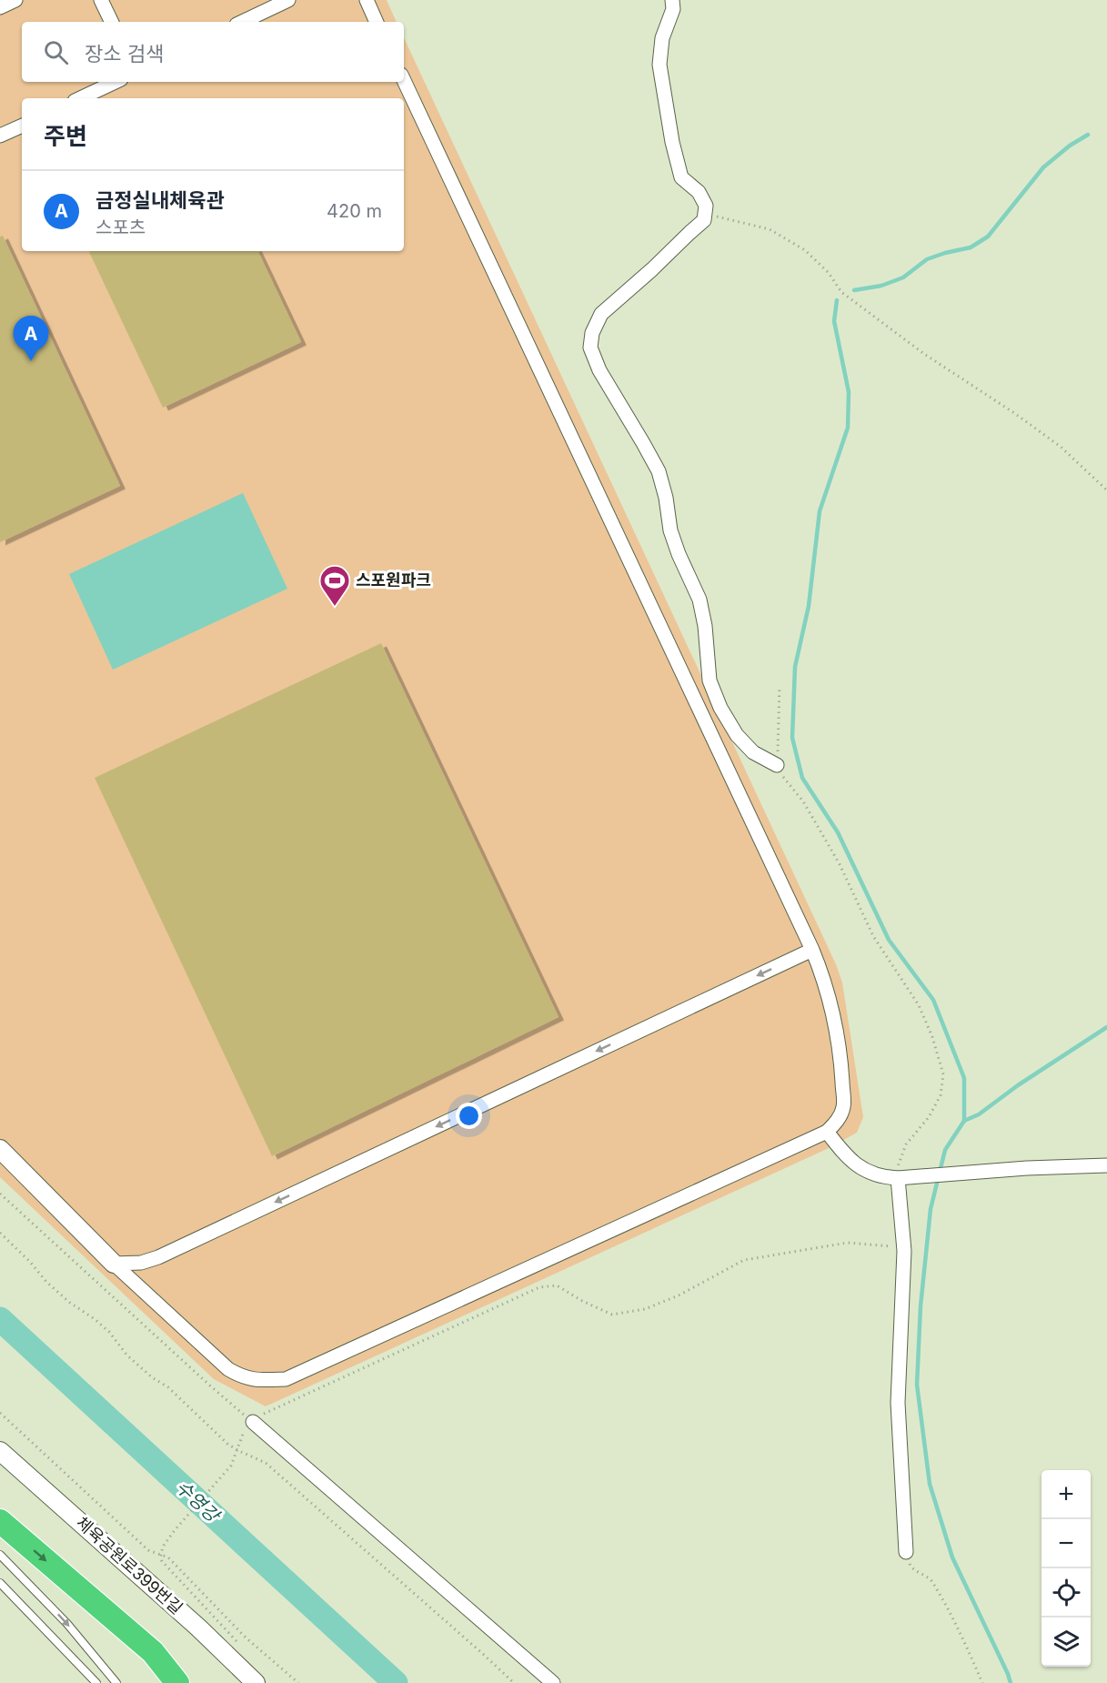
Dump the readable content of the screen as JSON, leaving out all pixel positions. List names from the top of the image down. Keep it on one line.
{"streets":{"street":["체육공원로399번길"]},"water":["수영강"],"places":{"sports":["스포원파크"]},"page":{"search":"장소 검색","heading":"주변","list":[{"mark":"A","name":"금정실내체육관","note":"스포츠","value":"420 m"}],"pins":"A","map_buttons":["+","−"]}}
